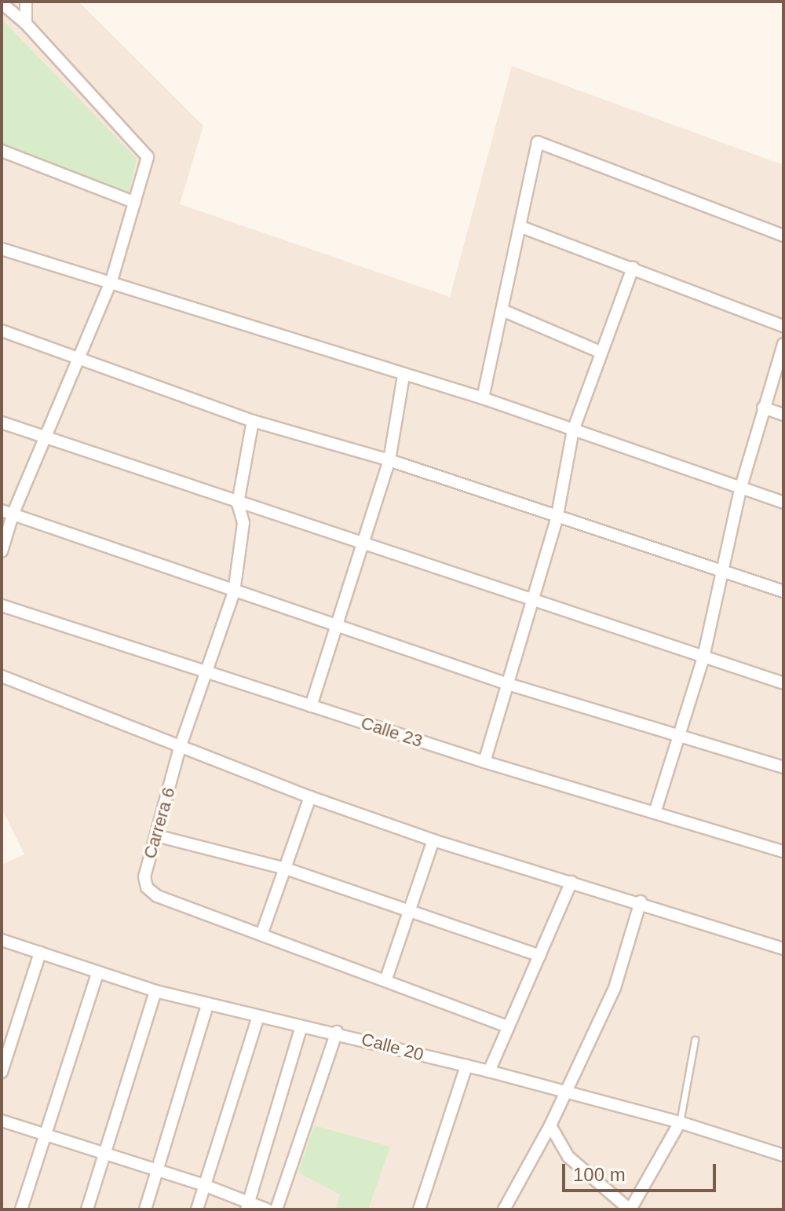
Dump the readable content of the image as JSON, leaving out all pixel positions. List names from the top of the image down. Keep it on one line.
{"streets":{"street":["Calle 23","Carrera 6","Calle 20"]},"crossings":[["Calle 23","Carrera 6"]],"scale_bar":"100 m"}
